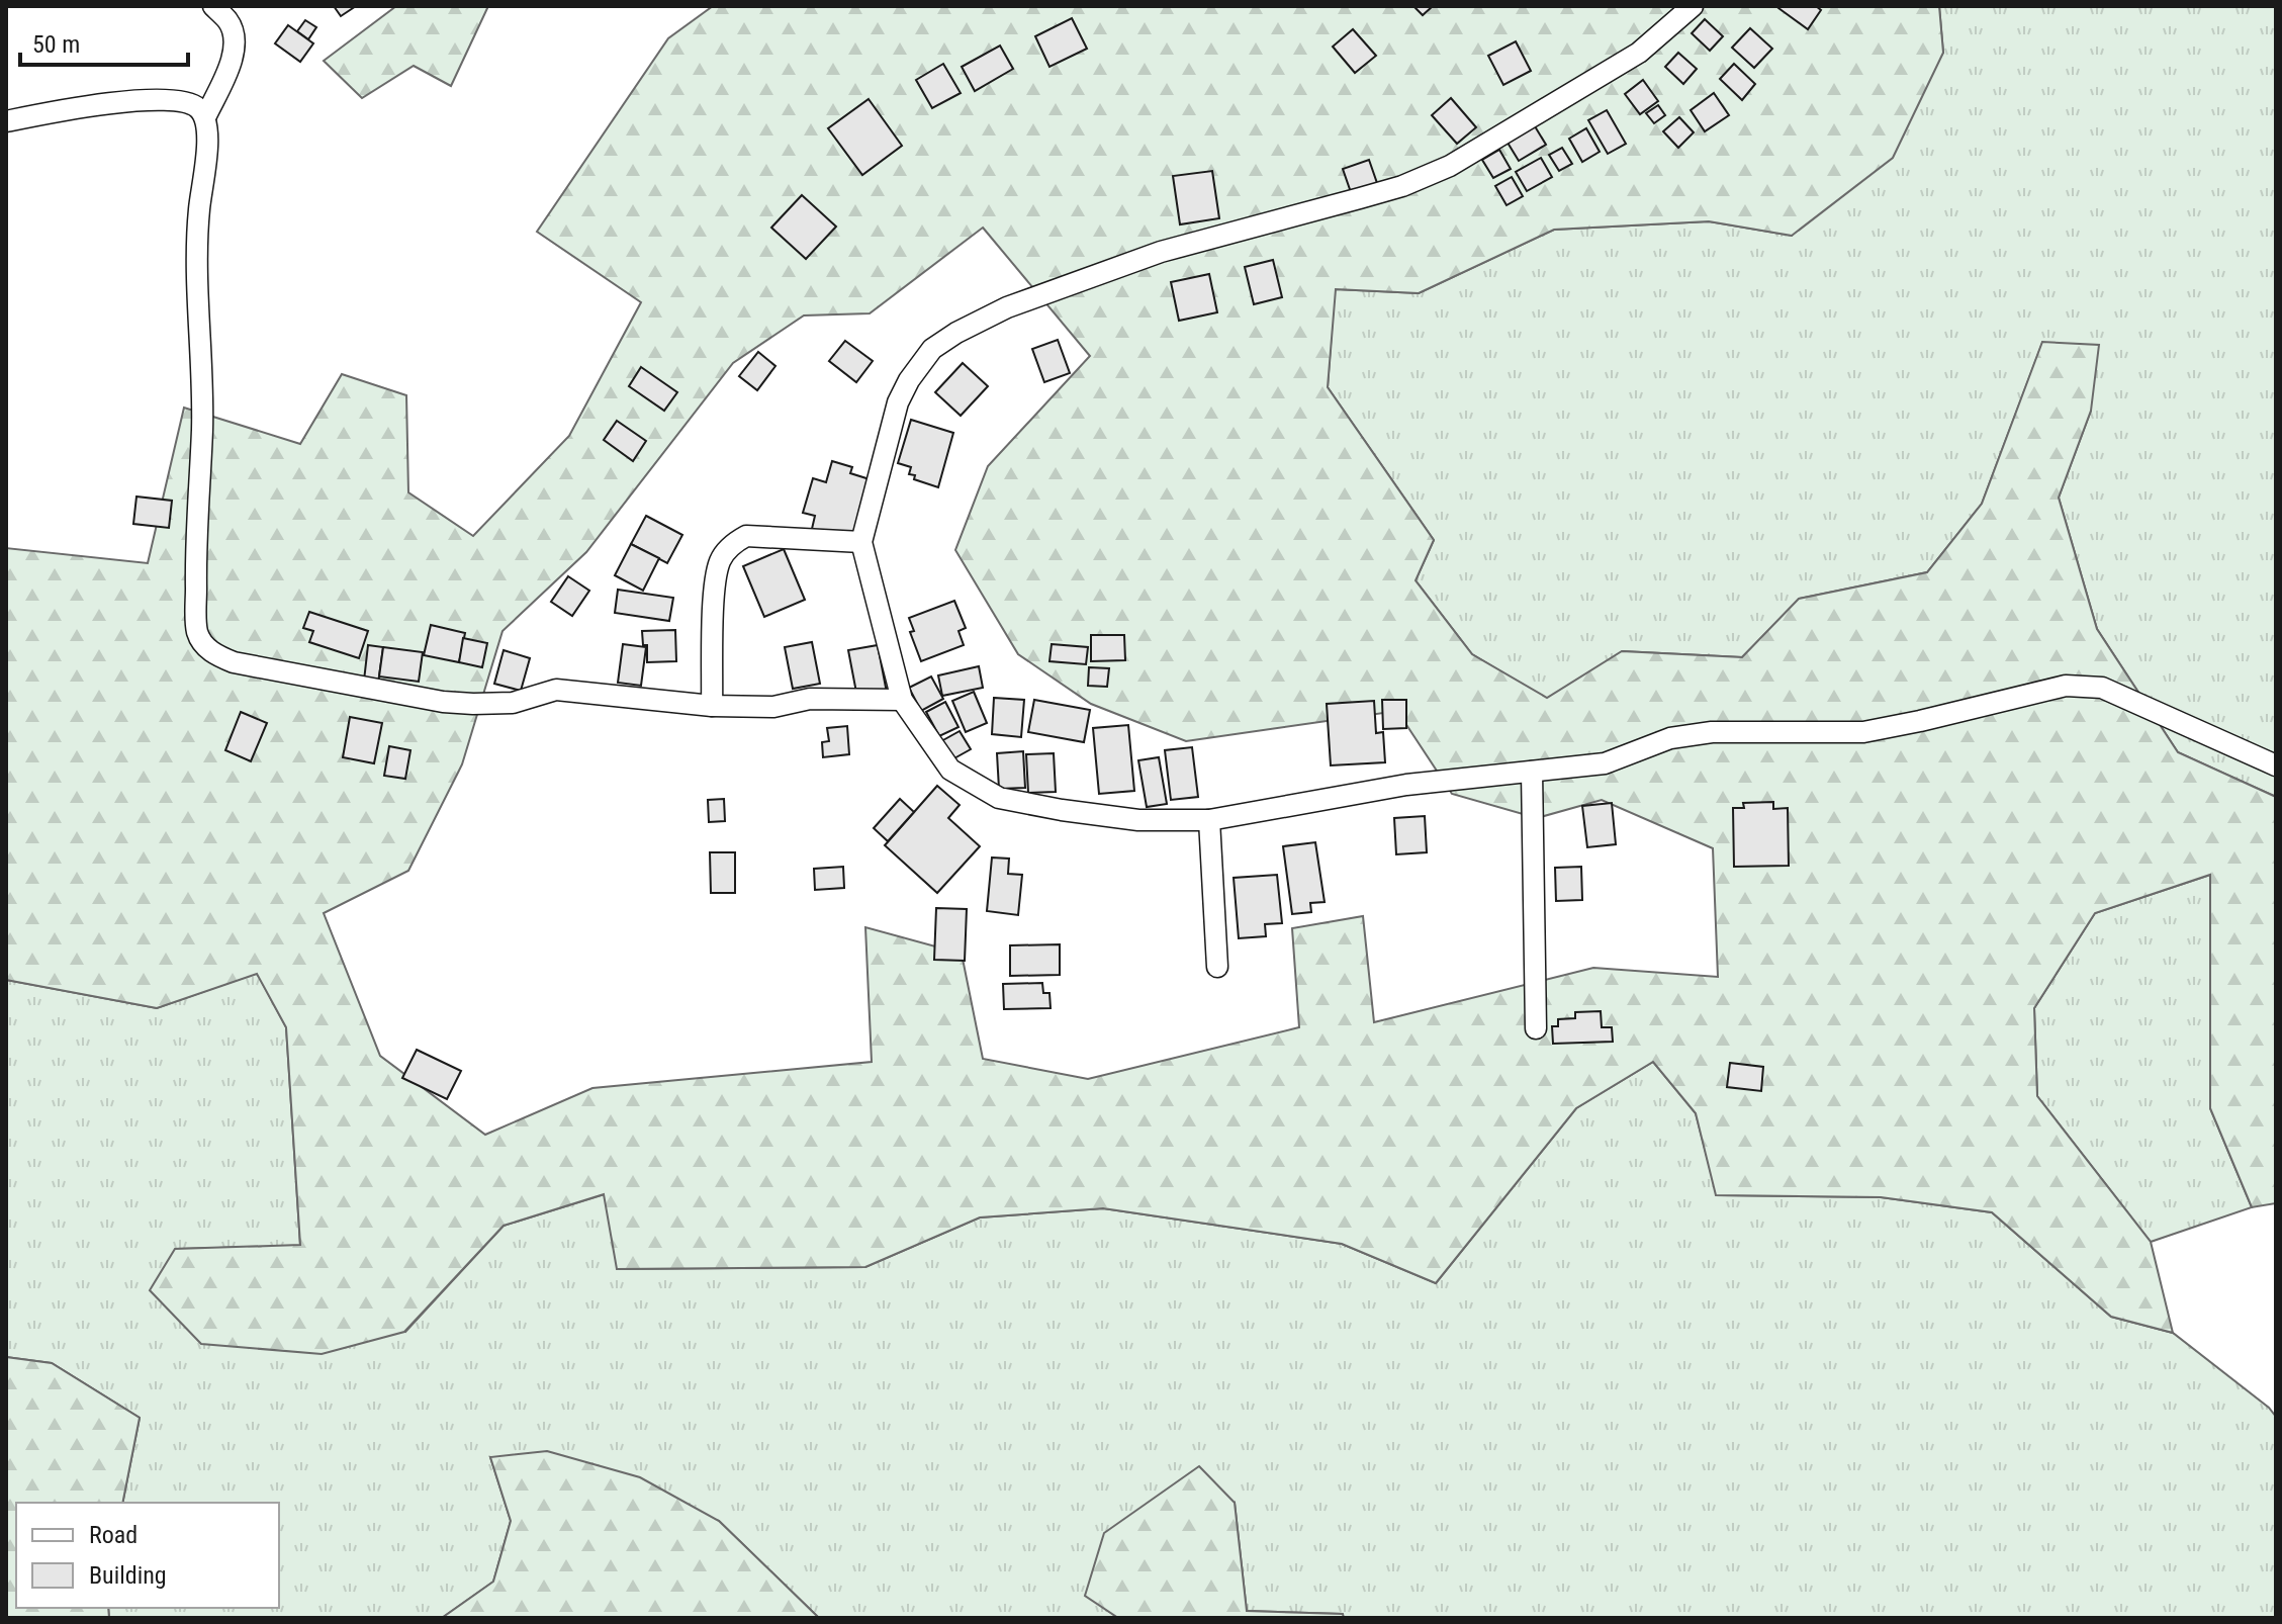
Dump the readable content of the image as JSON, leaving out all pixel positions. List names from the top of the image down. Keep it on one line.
{"legend":["Road","Building"],"scale_bar":"50 m"}
